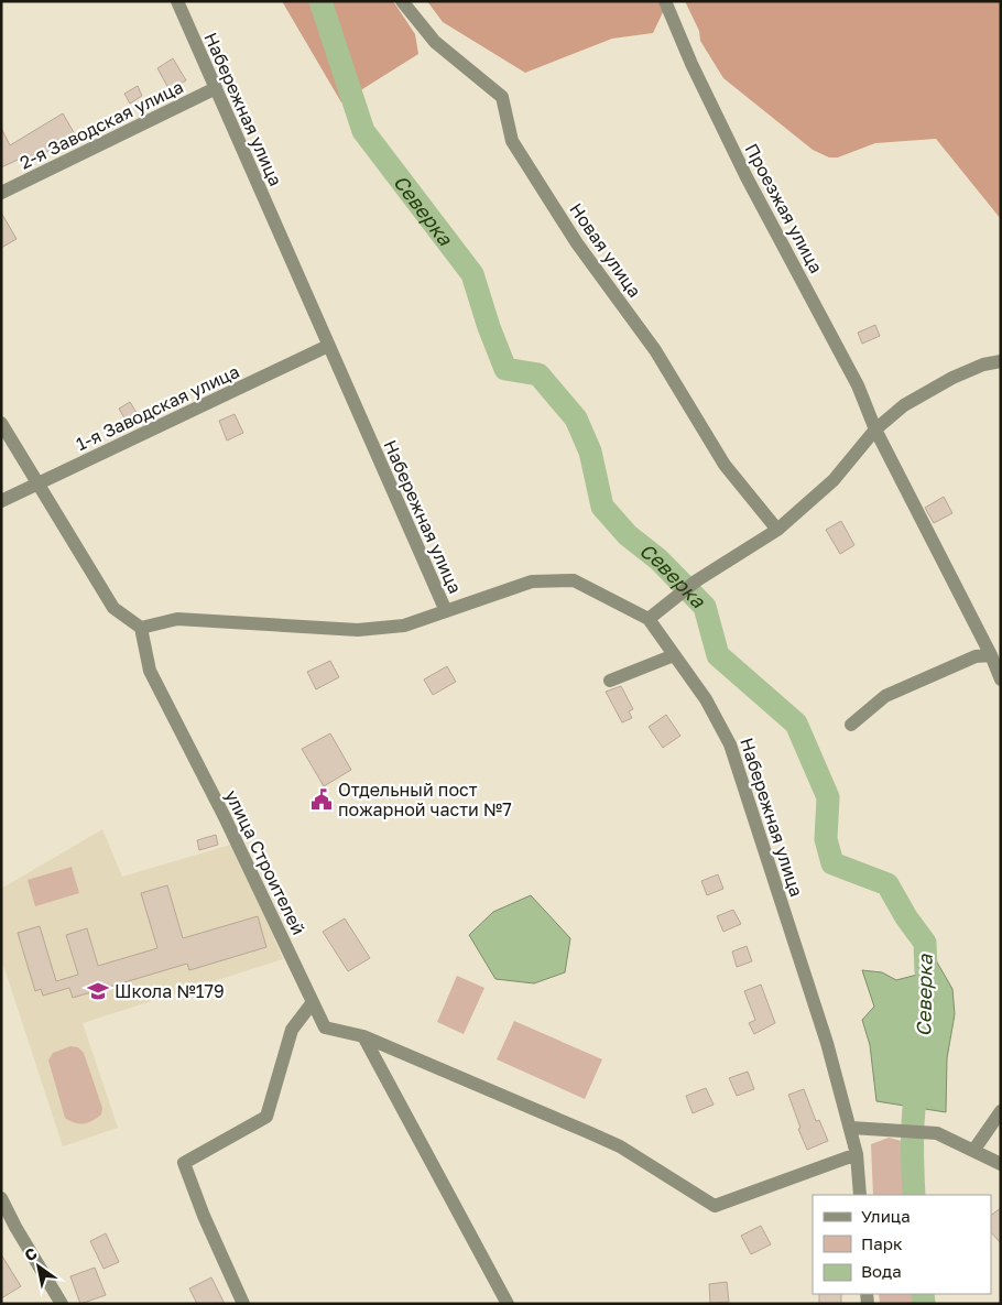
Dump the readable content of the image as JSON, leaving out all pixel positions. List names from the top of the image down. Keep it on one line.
{"streets":{"street":["Набережная улица","2-я Заводская улица","Проезжая улица","Новая улица","1-я Заводская улица","улица Строителей"]},"crossings":[["Набережная улица","2-я Заводская улица"],["Набережная улица","1-я Заводская улица"]],"water":["Северка"],"places":{"public building":["Отдельный пост пожарной части №7"],"school or university":["Школа №179"]},"legend":["Улица","Парк","Вода"],"north":"top left"}
